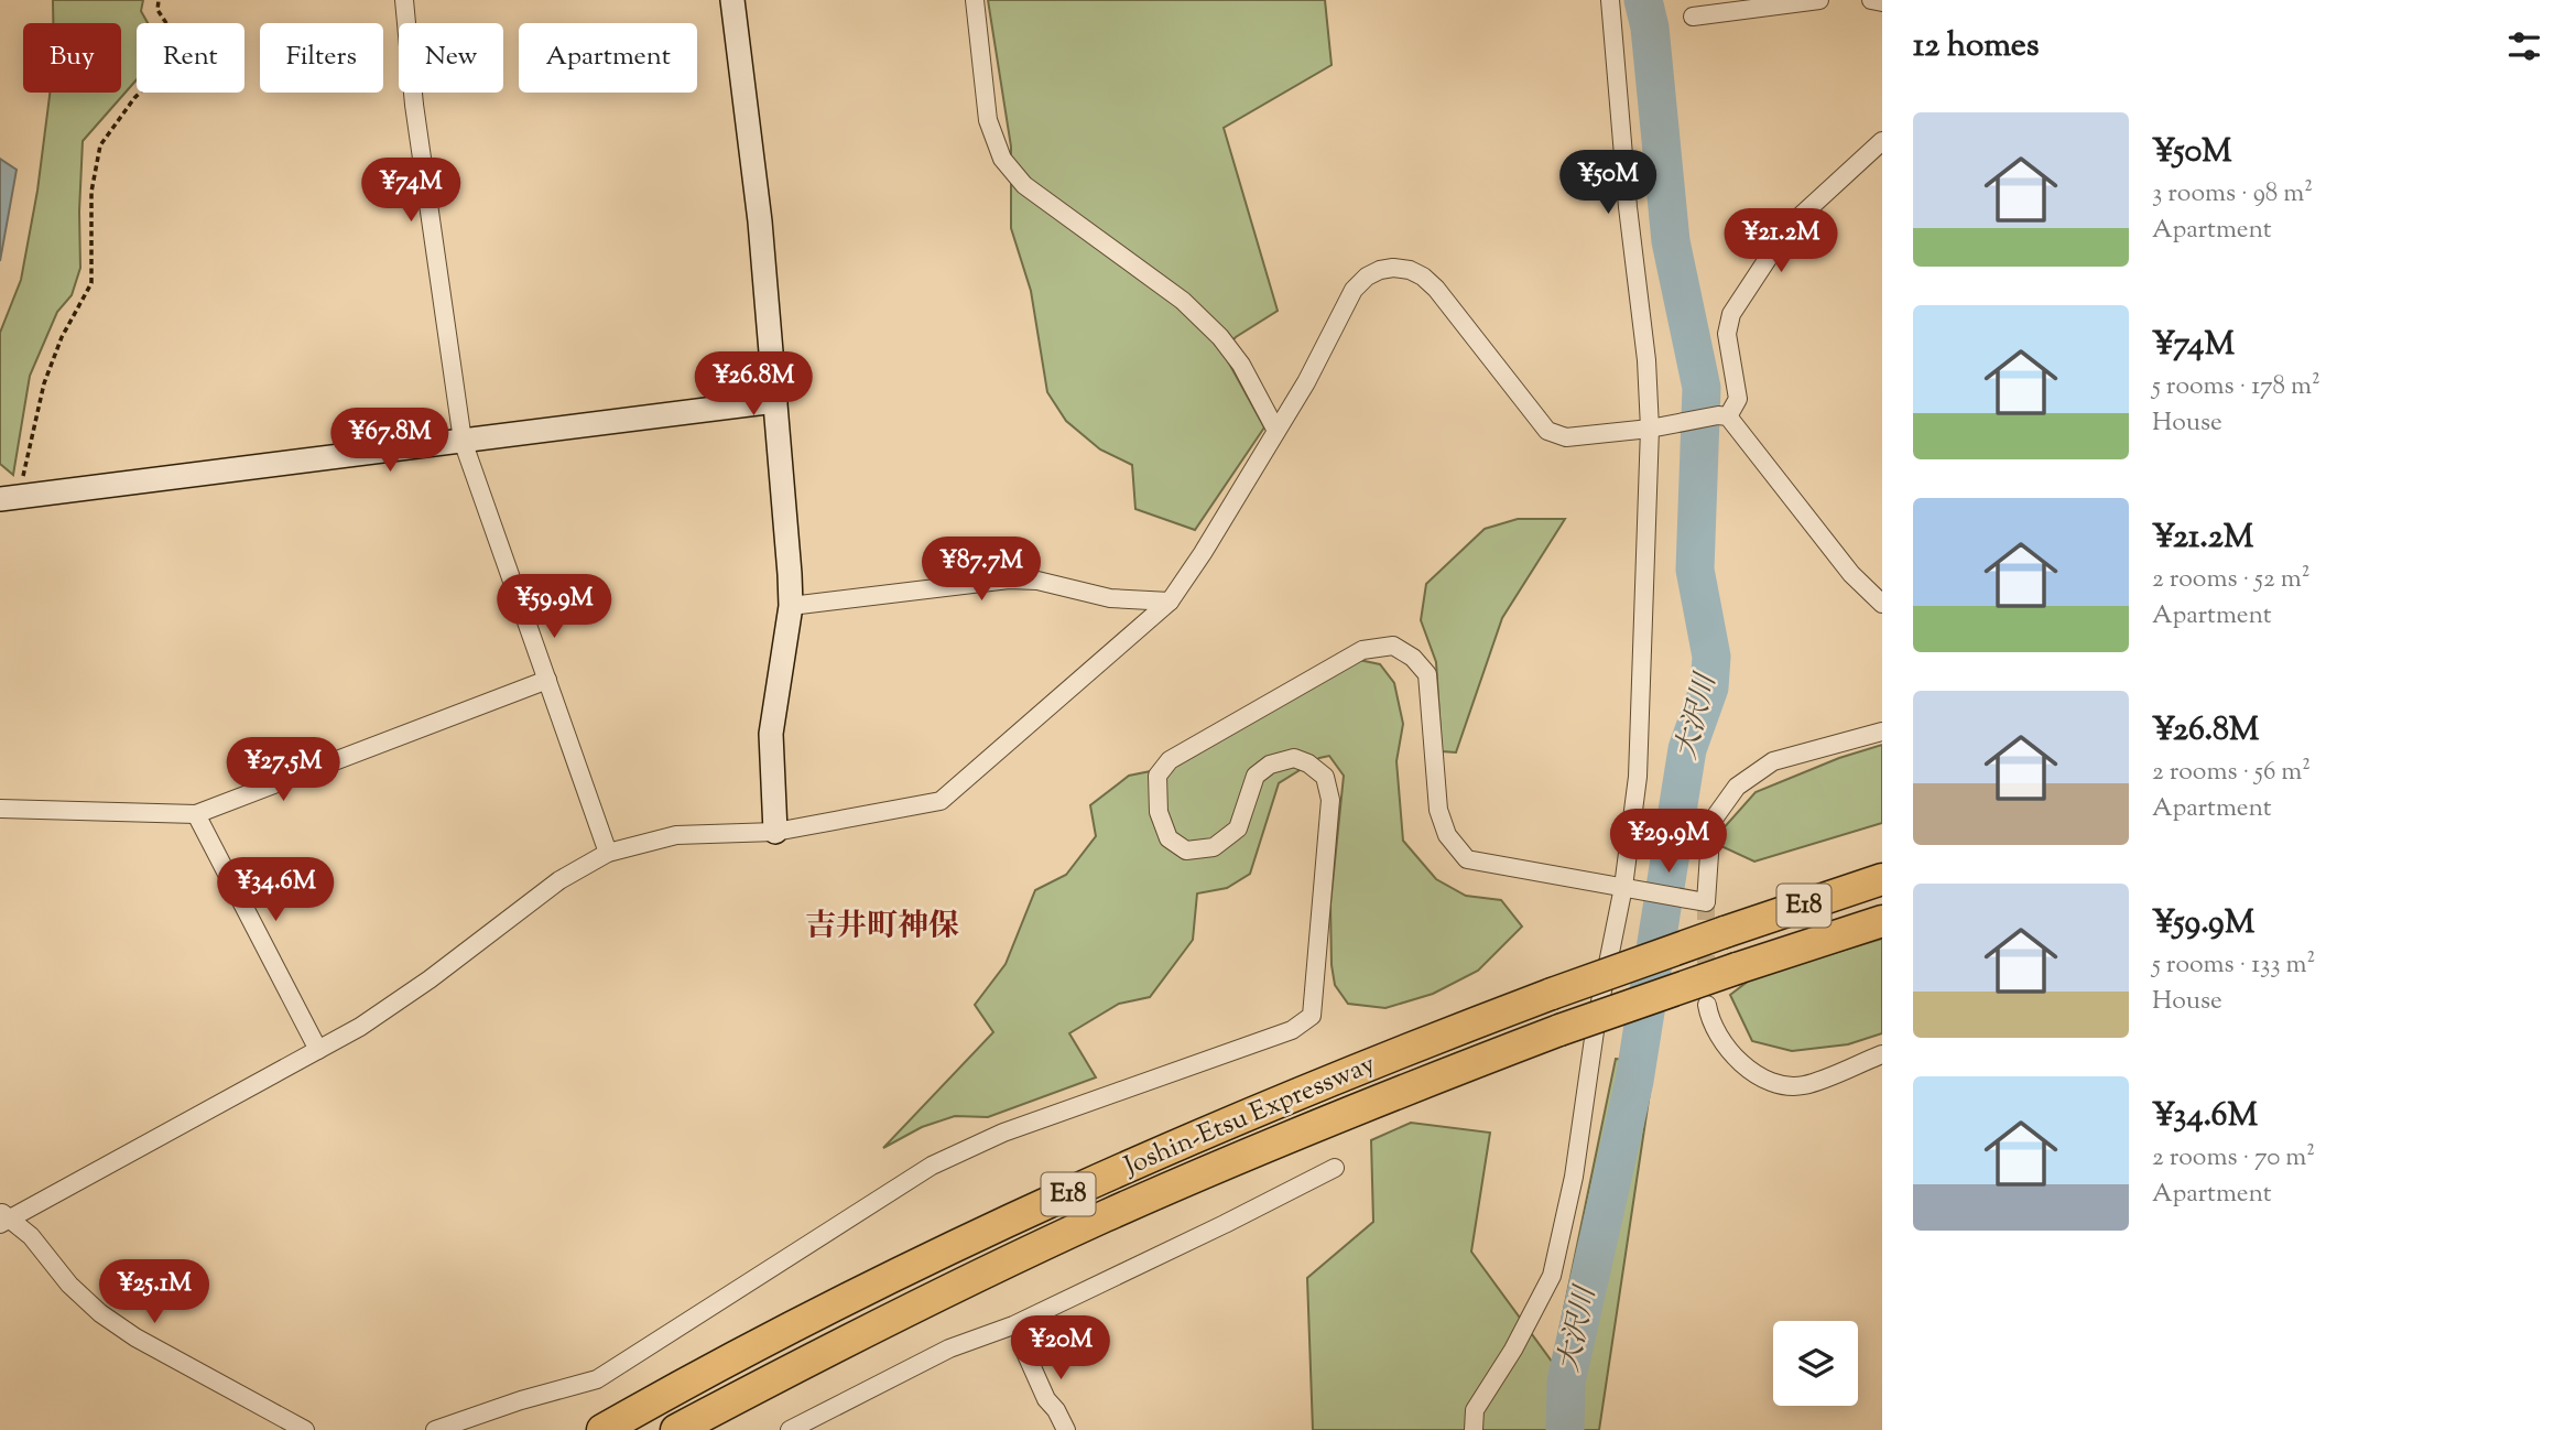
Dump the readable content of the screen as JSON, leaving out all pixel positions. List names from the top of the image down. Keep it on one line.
{"streets":{"highway":["E18","Joshin-Etsu Expressway"]},"districts":["吉井町神保"],"water":["大沢川"],"page":{"heading":"12 homes","chip":["Buy","Rent","Filters","New","Apartment"],"list":[{"name":"¥50M","note":"3 rooms · 98 m² · Apartment"},{"name":"¥74M","note":"5 rooms · 178 m² · House"},{"name":"¥21.2M","note":"2 rooms · 52 m² · Apartment"},{"name":"¥26.8M","note":"2 rooms · 56 m² · Apartment"},{"name":"¥59.9M","note":"5 rooms · 133 m² · House"},{"name":"¥34.6M","note":"2 rooms · 70 m² · Apartment"}],"price":["¥50M","¥74M","¥21.2M","¥26.8M","¥67.8M","¥87.7M","¥59.9M","¥27.5M","¥29.9M","¥34.6M","¥25.1M","¥20M"]}}
